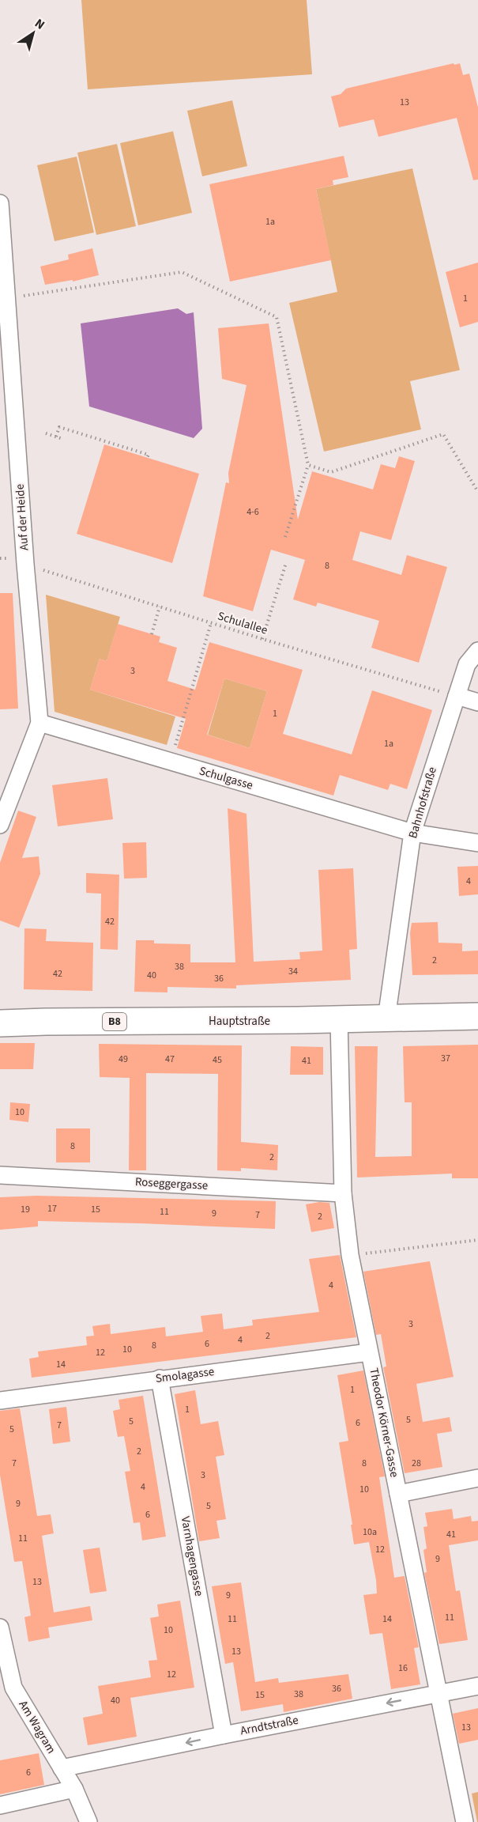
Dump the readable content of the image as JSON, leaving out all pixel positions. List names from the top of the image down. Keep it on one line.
{"streets":{"main road":["Hauptstraße","B8"],"street":["Auf der Heide","Schulgasse","Bahnhofstraße","Roseggergasse","Smolagasse","Theodor Körner-Gasse","Varnhagengasse","Arndtstraße","Am Wagram"],"path":["Schulallee"]},"crossings":[["Auf der Heide","Schulallee"],["Auf der Heide","Schulgasse"],["Schulallee","Bahnhofstraße"],["Schulgasse","Bahnhofstraße"],["Bahnhofstraße","Hauptstraße"],["Hauptstraße","Theodor Körner-Gasse"],["Roseggergasse","Theodor Körner-Gasse"],["Smolagasse","Theodor Körner-Gasse"],["Smolagasse","Varnhagengasse"],["Theodor Körner-Gasse","Arndtstraße"],["Varnhagengasse","Arndtstraße"],["Arndtstraße","Am Wagram"]],"one_way":["Arndtstraße"],"house_numbers":["13","1a","1","4-6","8","3","1","1a","4","42","2","38","34","42","40","36","37","49","47","45","41","10","8","2","17","19","15","11","9","7","2","4","3","2","4","6","8","10","12","14","1","1","5","5","6","7","5","2","7","8","28","3","4","10","9","5","6","10a","41","11","12","9","13","9","11","11","14","10","13","16","12","36","38","15","40","13","6"],"north":"top right"}
